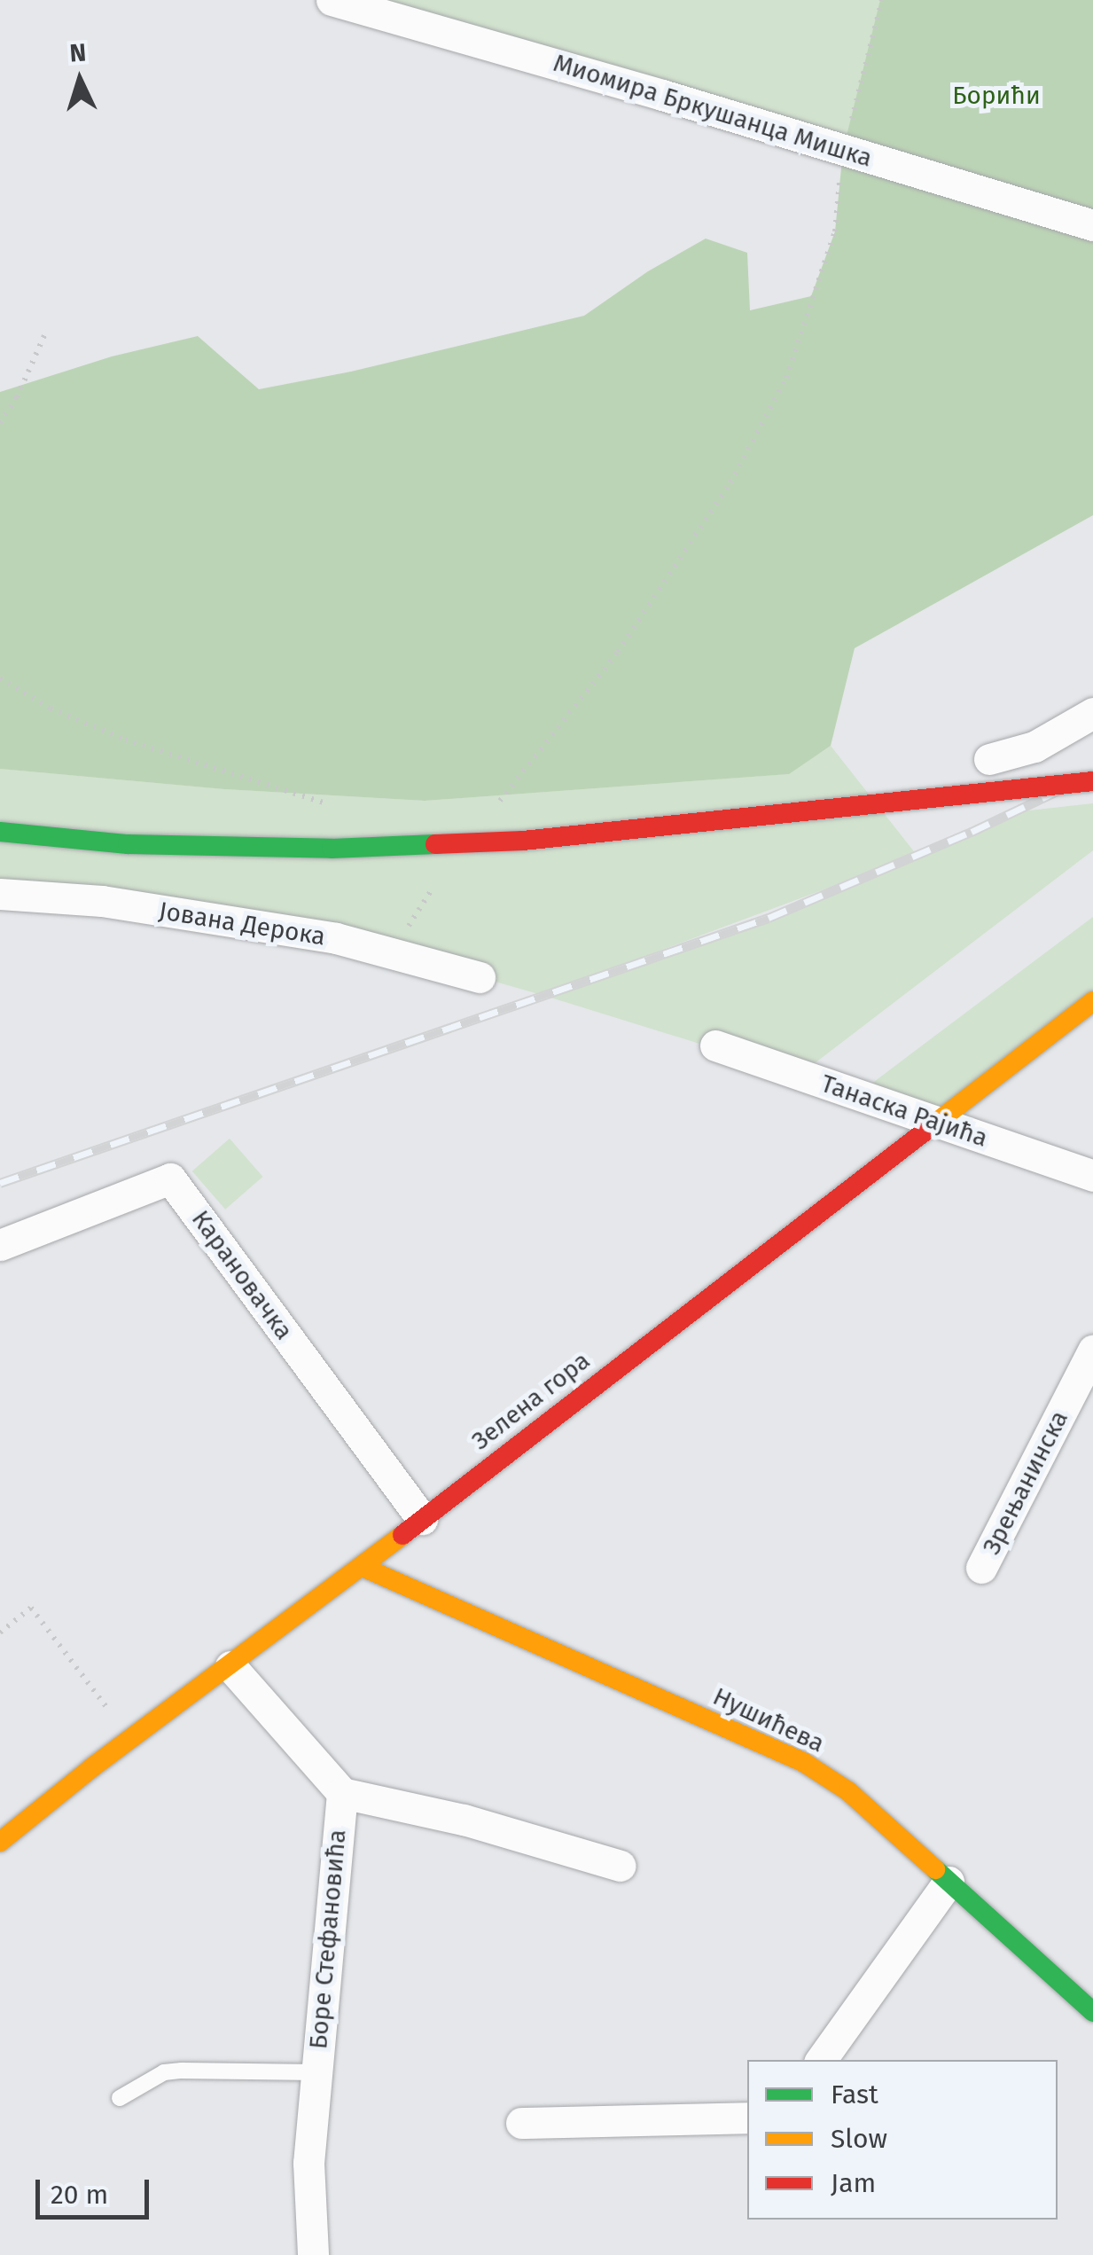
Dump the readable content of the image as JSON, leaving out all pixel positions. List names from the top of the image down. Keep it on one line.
{"streets":{"street":["Миомира Бркушанца Мишка","Јована Дерока","Танаска Рајића","Карановачка","Зелена гора","Зрењанинска","Нушићева","Боре Стефановића"]},"crossings":[["Танаска Рајића","Зелена гора"],["Карановачка","Зелена гора"],["Зелена гора","Нушићева"]],"parks":["Борићи"],"legend":["Fast","Slow","Jam"],"scale_bar":"20 m","north":"top"}
